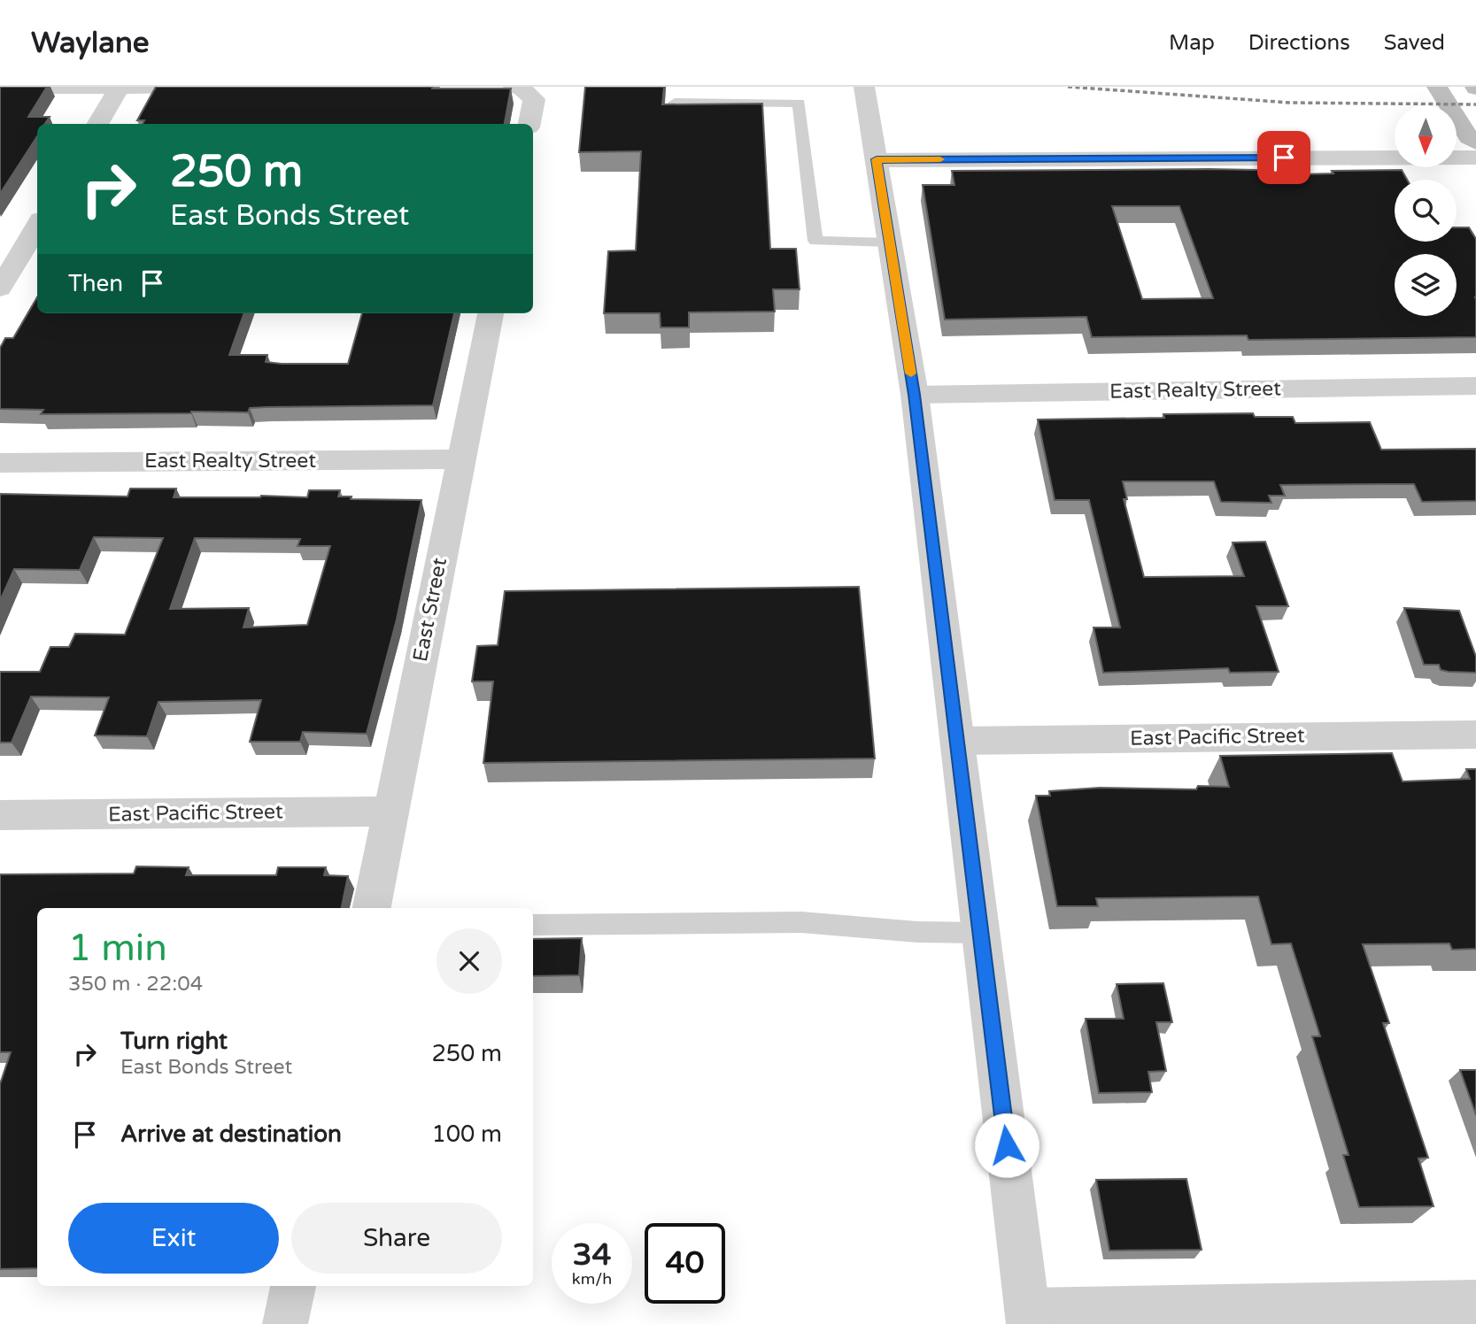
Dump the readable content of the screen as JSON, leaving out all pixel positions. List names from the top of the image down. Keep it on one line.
{"streets":{"street":["East Realty Street","East Street","East Pacific Street"]},"crossings":[["East Realty Street","East Street"],["East Street","East Pacific Street"]],"north":"bottom","page":{"header":"Waylane","nav":["Map","Directions","Saved"],"turn":["250 m","East Bonds Street"],"then":"Then","heading":["1 min","350 m · 22:04"],"list":[{"name":"Turn right","note":"East Bonds Street","value":"250 m"},{"name":"Arrive at destination","value":"100 m"}],"buttons":["Exit","Share"],"speed":"34 km/h","limit":"40"}}
